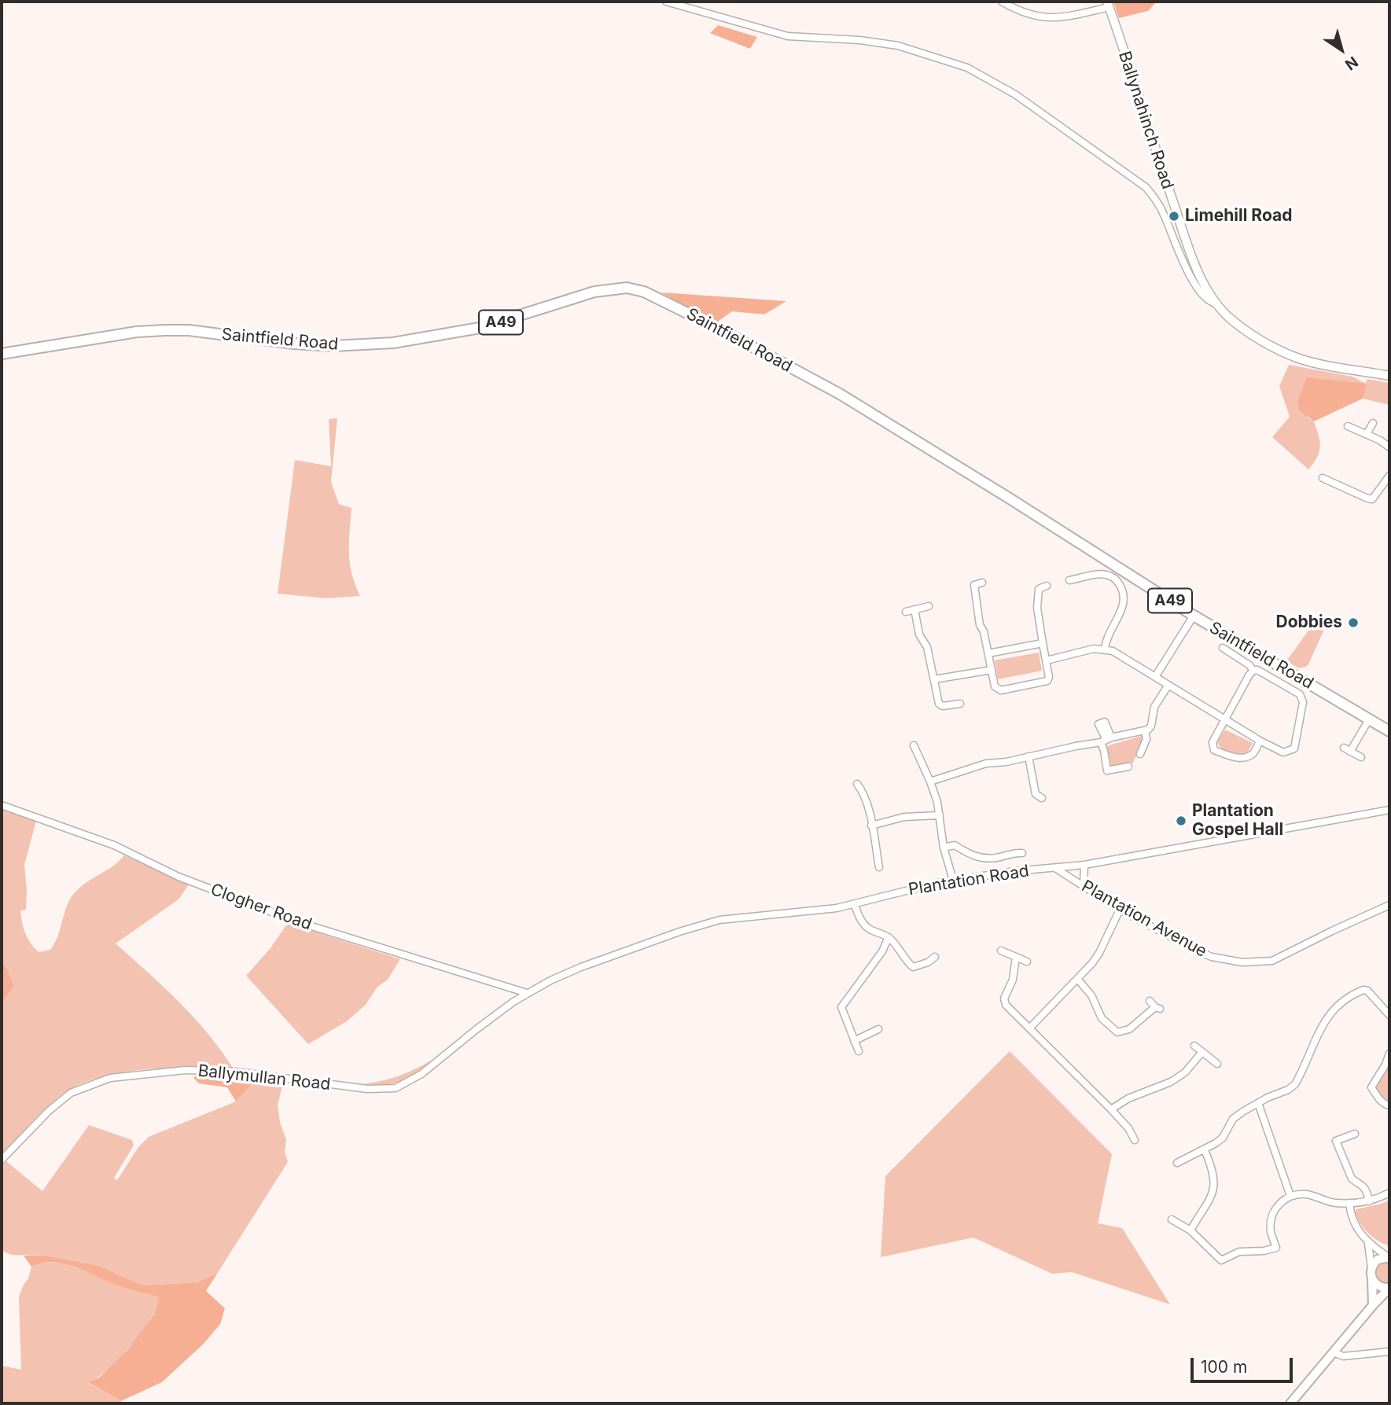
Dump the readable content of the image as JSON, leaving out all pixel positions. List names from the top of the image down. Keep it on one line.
{"streets":{"main road":["A49","Saintfield Road"],"street":["Ballynahinch Road","Plantation Road","Clogher Road","Plantation Avenue","Ballymullan Road"]},"crossings":[["Plantation Road","Clogher Road"],["Plantation Road","Plantation Avenue"],["Plantation Road","Ballymullan Road"],["Clogher Road","Ballymullan Road"]],"places":["Limehill Road","Dobbies","Plantation Gospel Hall"],"scale_bar":"100 m","north":"bottom right"}
